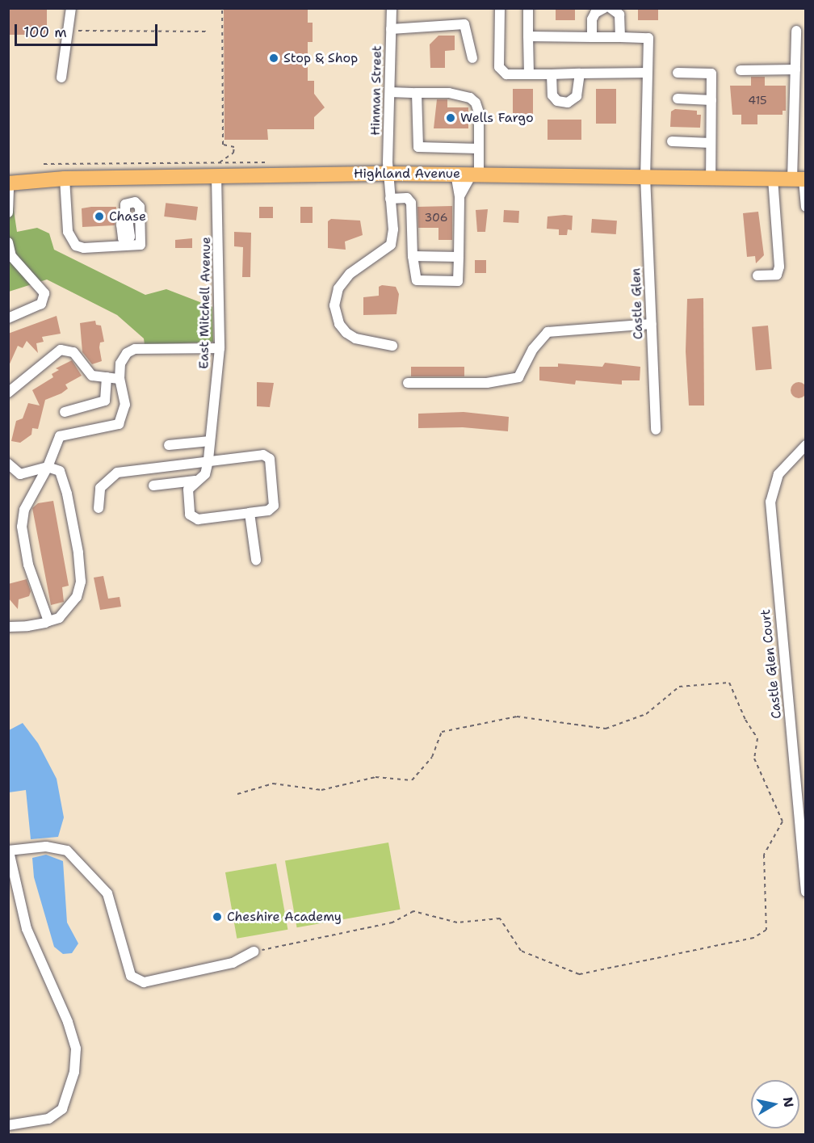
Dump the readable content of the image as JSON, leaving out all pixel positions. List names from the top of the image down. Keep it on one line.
{"streets":{"highway":["Highland Avenue"],"street":["Hinman Street","East Mitchell Avenue","Castle Glen","Castle Glen Court"]},"crossings":[["Hinman Street","Highland Avenue"],["Highland Avenue","East Mitchell Avenue"],["Highland Avenue","Castle Glen"]],"places":["Stop & Shop","Wells Fargo","Chase","Cheshire Academy"],"house_numbers":["415","306"],"scale_bar":"100 m","north":"right"}
